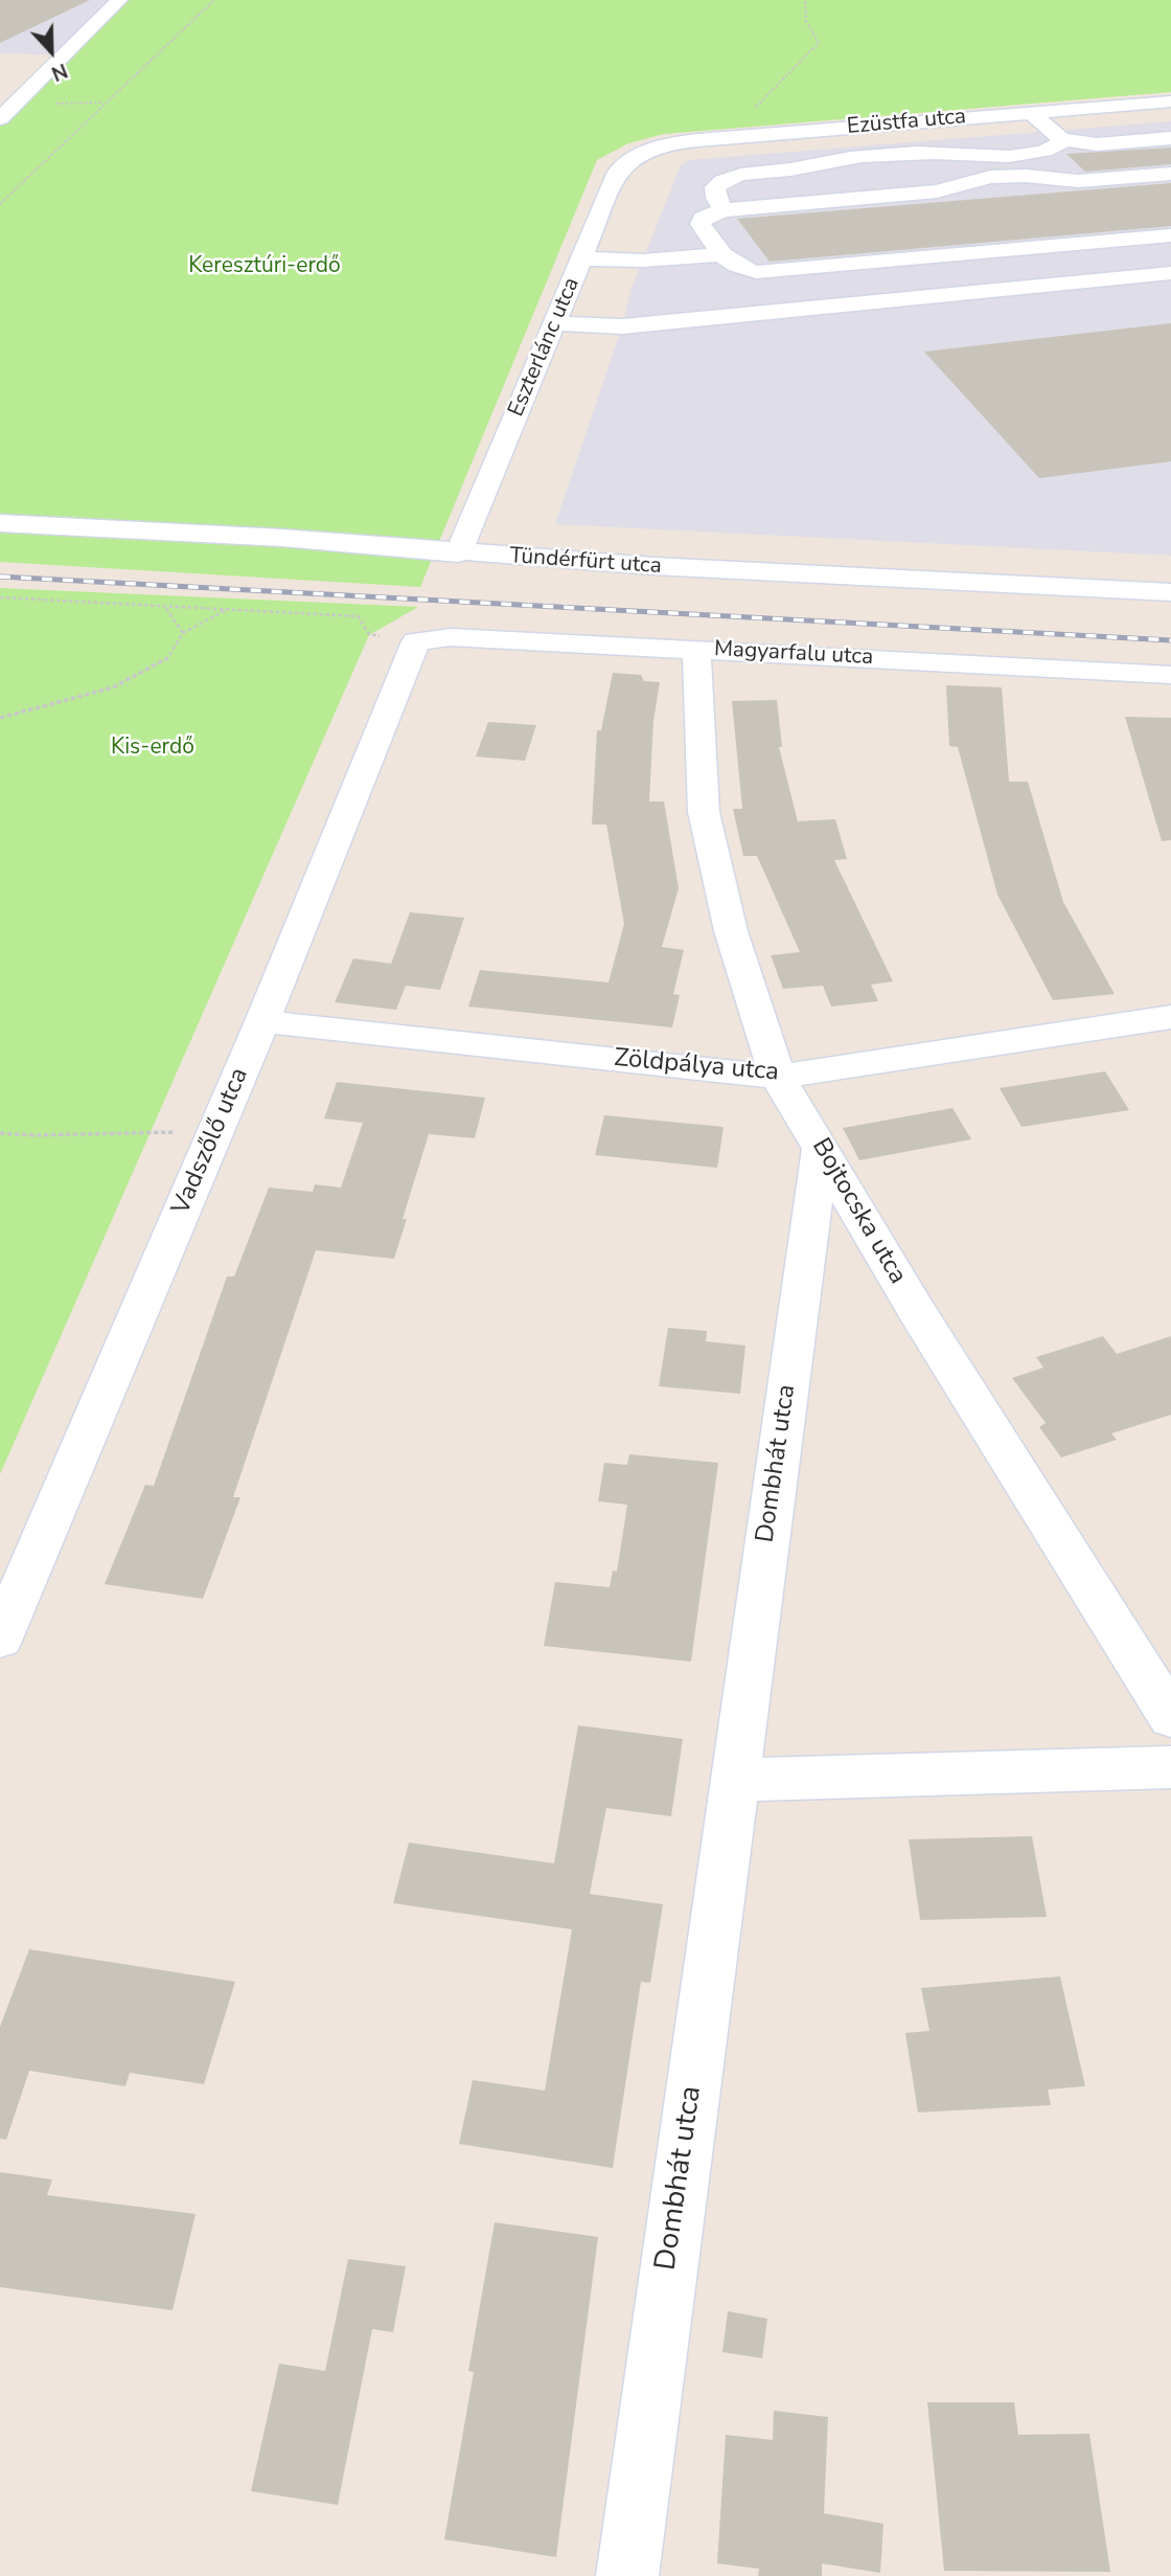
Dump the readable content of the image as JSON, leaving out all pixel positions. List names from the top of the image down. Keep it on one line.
{"streets":{"street":["Ezüstfa utca","Eszterlánc utca","Tündérfürt utca","Magyarfalu utca","Zöldpálya utca","Vadszőlő utca","Bojtocska utca","Dombhát utca"]},"crossings":[["Ezüstfa utca","Eszterlánc utca"],["Eszterlánc utca","Tündérfürt utca"],["Magyarfalu utca","Vadszőlő utca"],["Magyarfalu utca","Bojtocska utca"],["Zöldpálya utca","Vadszőlő utca"],["Zöldpálya utca","Bojtocska utca"],["Bojtocska utca","Dombhát utca"]],"parks":["Keresztúri-erdő","Kis-erdő"],"north":"bottom"}
